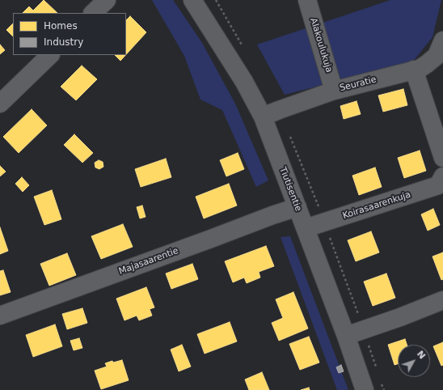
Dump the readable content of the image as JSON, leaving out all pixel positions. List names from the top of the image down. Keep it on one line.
{"streets":{"street":["Alakoulukuja","Seuratie","Tiutisentie","Koirasaarenkuja","Majasaarentie"]},"crossings":[["Alakoulukuja","Seuratie"],["Seuratie","Tiutisentie"],["Tiutisentie","Koirasaarenkuja"],["Tiutisentie","Majasaarentie"]],"legend":["Homes","Industry"],"north":"top right"}
